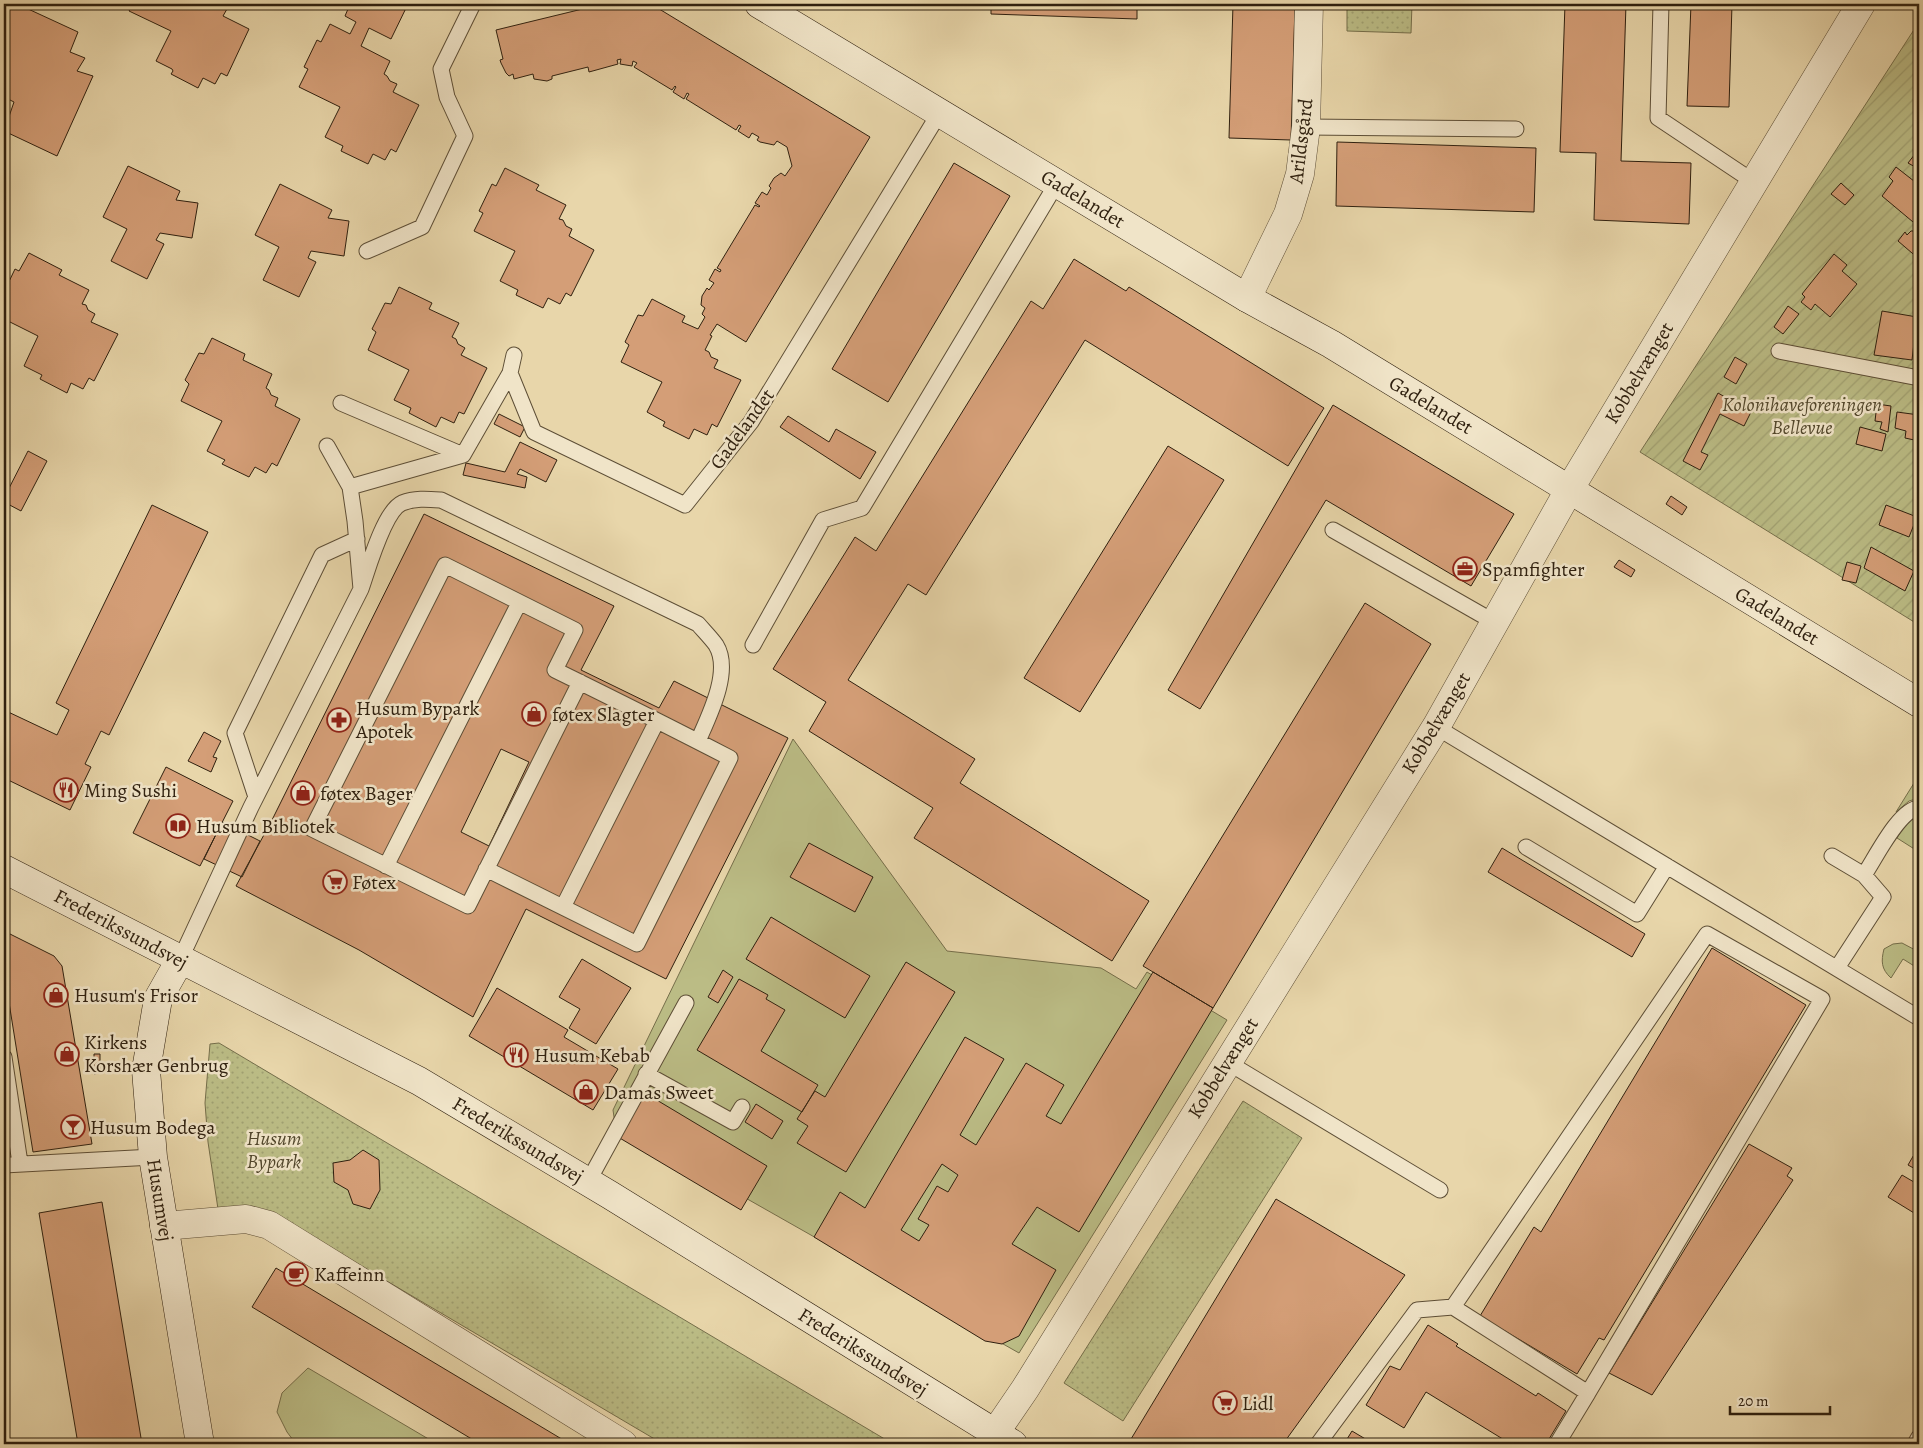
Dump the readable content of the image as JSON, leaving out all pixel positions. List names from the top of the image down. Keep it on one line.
{"streets":{"street":["Arildsgård","Gadelandet","Kobbelvænget","Frederikssundsvej","Husumvej"]},"crossings":[["Arildsgård","Gadelandet"],["Gadelandet","Kobbelvænget"],["Kobbelvænget","Frederikssundsvej"],["Frederikssundsvej","Husumvej"]],"parks":["Kolonihaveforeningen Bellevue","Husum Bypark"],"places":{"office":["Spamfighter"],"shop":["føtex Slagter","føtex Bager","Husum's Frisor","Kirkens Korshær Genbrug","Damas Sweet"],"pharmacy":["Husum Bypark Apotek"],"restaurant":["Ming Sushi","Husum Kebab"],"library":["Husum Bibliotek"],"supermarket":["Føtex","Lidl"],"bar":["Husum Bodega"],"cafe":["Kaffeinn"]},"scale_bar":"20 m"}
